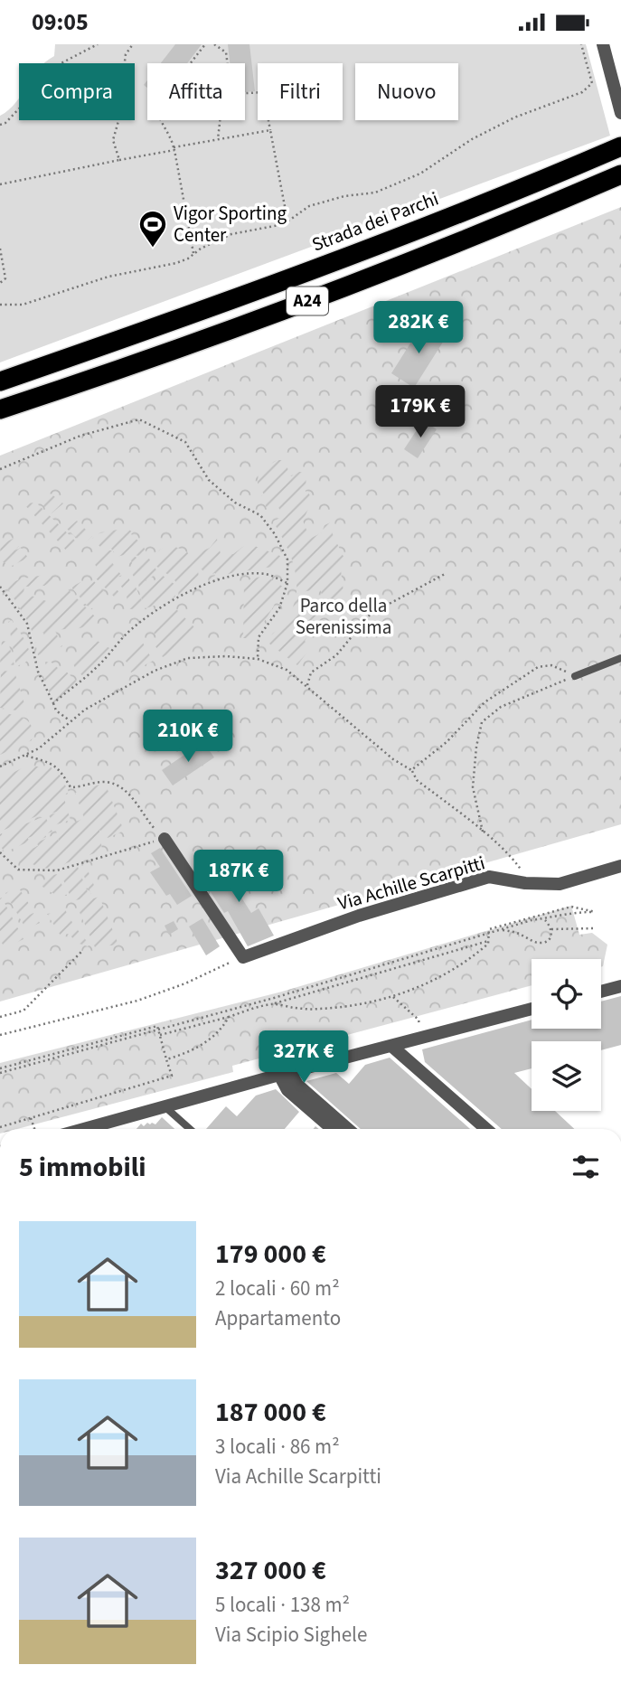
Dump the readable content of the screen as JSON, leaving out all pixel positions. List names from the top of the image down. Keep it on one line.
{"streets":{"highway":["Strada dei Parchi","A24"],"street":["Via Achille Scarpitti"]},"parks":["Parco della Serenissima"],"places":{"sports":["Vigor Sporting Center"]},"page":{"status":"09:05","chip":["Compra","Affitta","Filtri","Nuovo"],"price":["282K €","179K €","210K €","187K €","327K €"],"heading":"5 immobili","list":[{"name":"179 000 €","note":"2 locali · 60 m² · Appartamento"},{"name":"187 000 €","note":"3 locali · 86 m² · Via Achille Scarpitti"},{"name":"327 000 €","note":"5 locali · 138 m² · Via Scipio Sighele"}]}}
